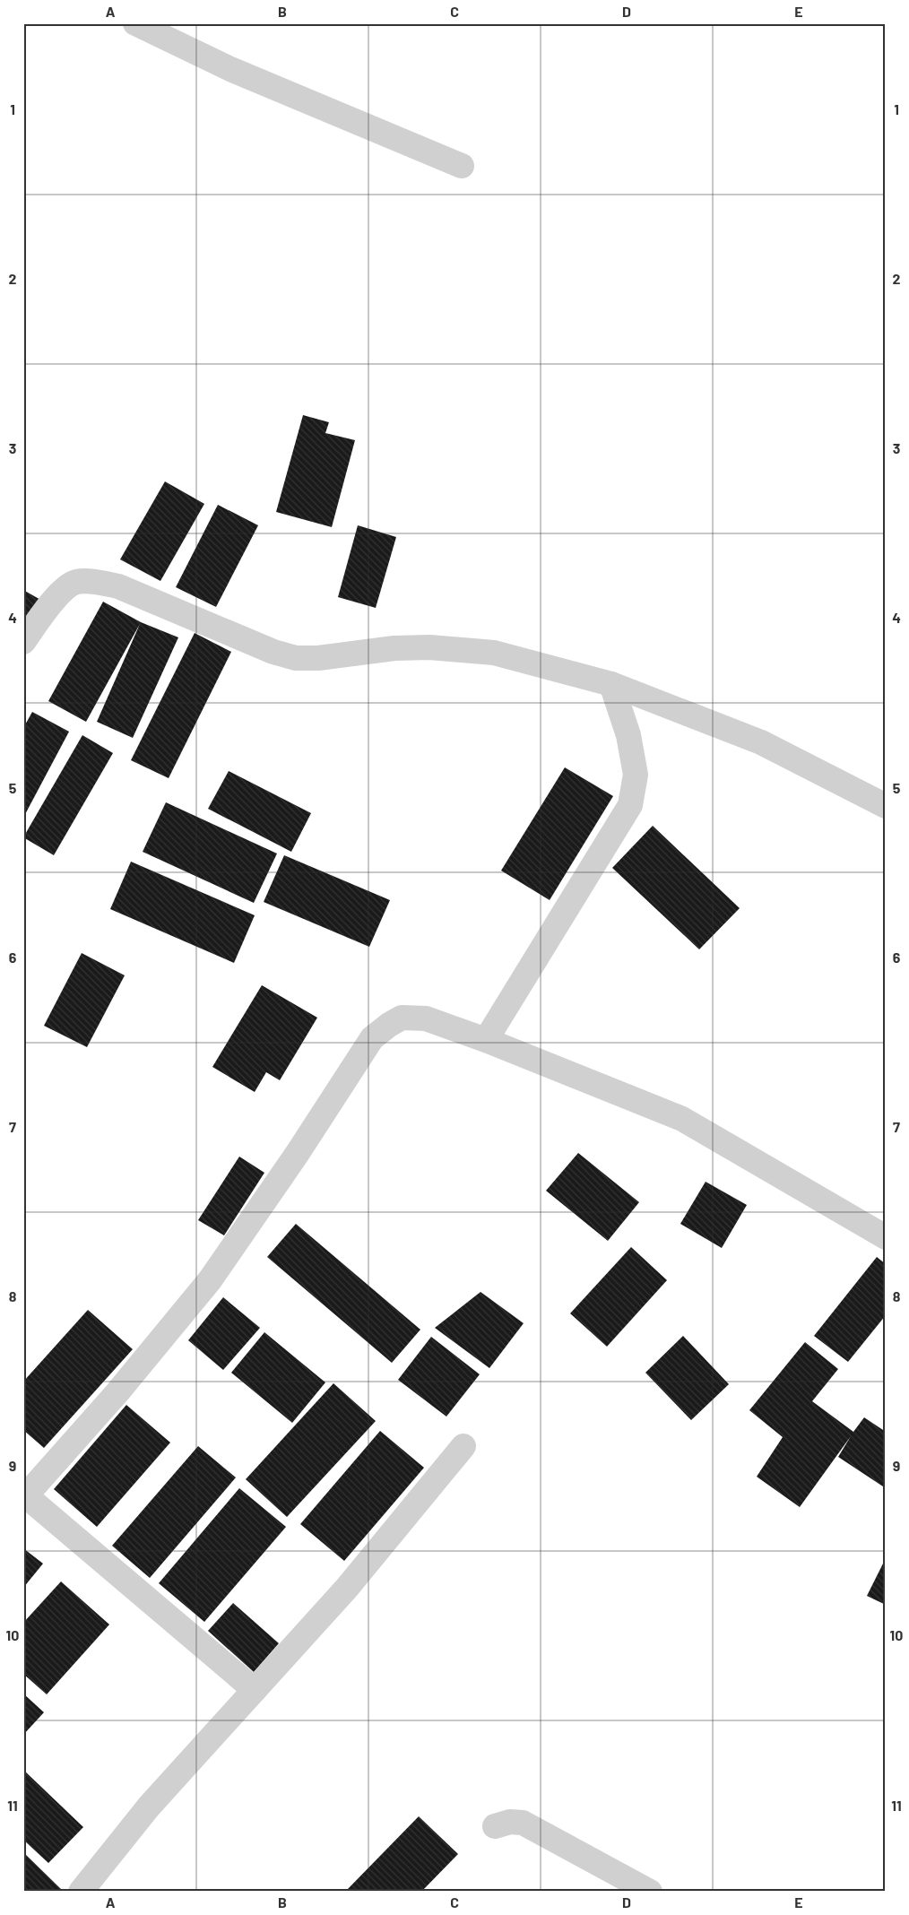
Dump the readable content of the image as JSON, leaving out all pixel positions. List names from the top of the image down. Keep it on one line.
{"grid":{"columns":["A","B","C","D","E"],"rows":["1","2","3","4","5","6","7","8","9","10","11"]}}
